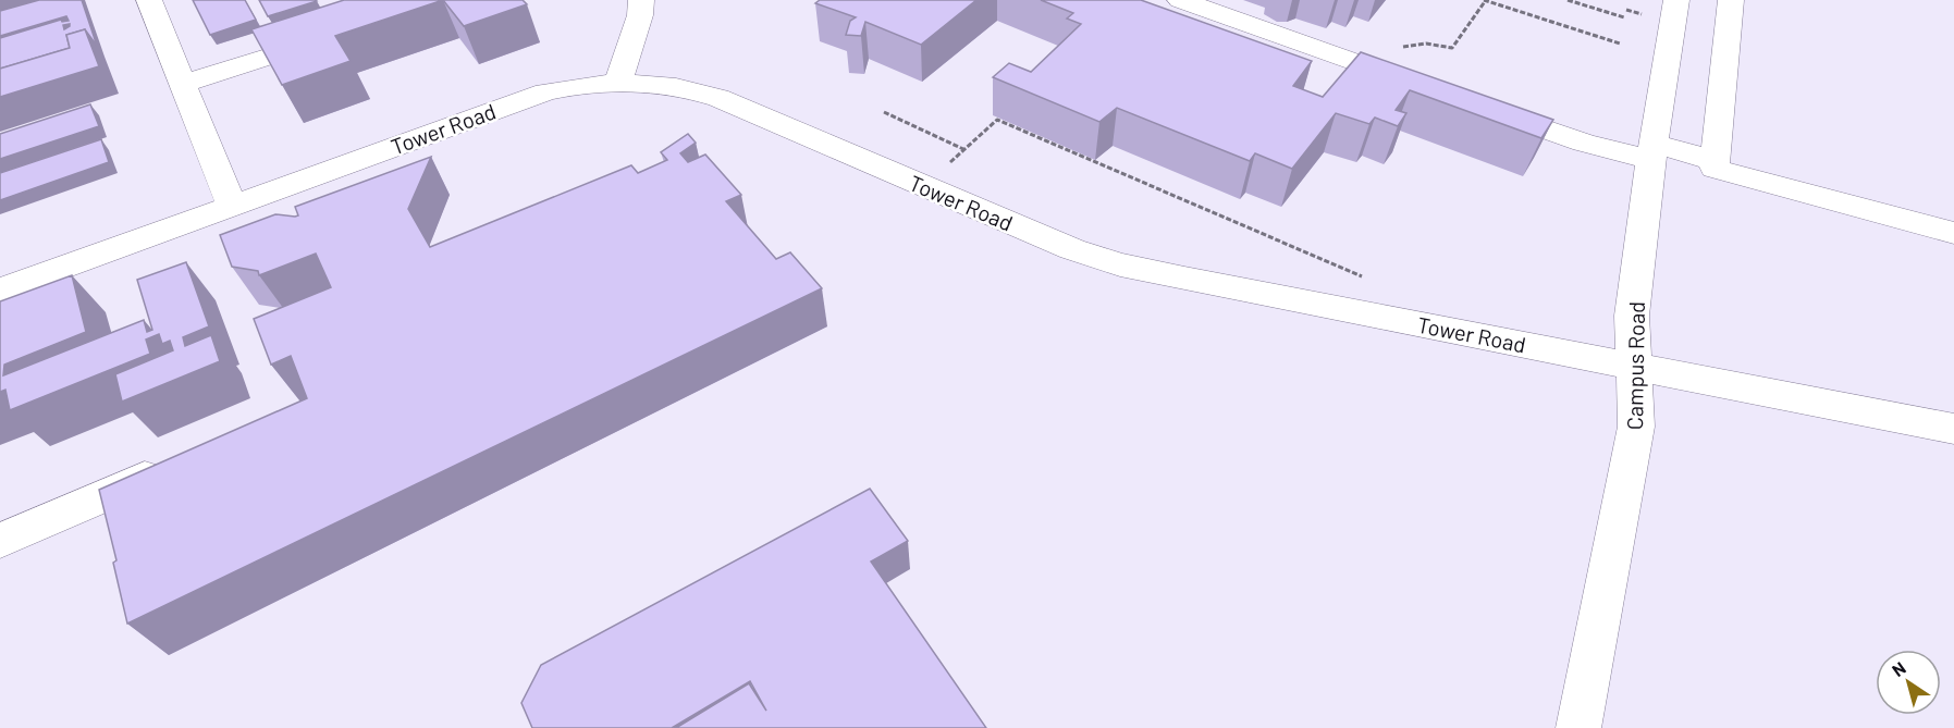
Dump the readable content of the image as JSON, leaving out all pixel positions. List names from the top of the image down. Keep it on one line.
{"streets":{"street":["Tower Road","Campus Road"]},"crossings":[["Tower Road","Campus Road"]],"north":"top left"}
